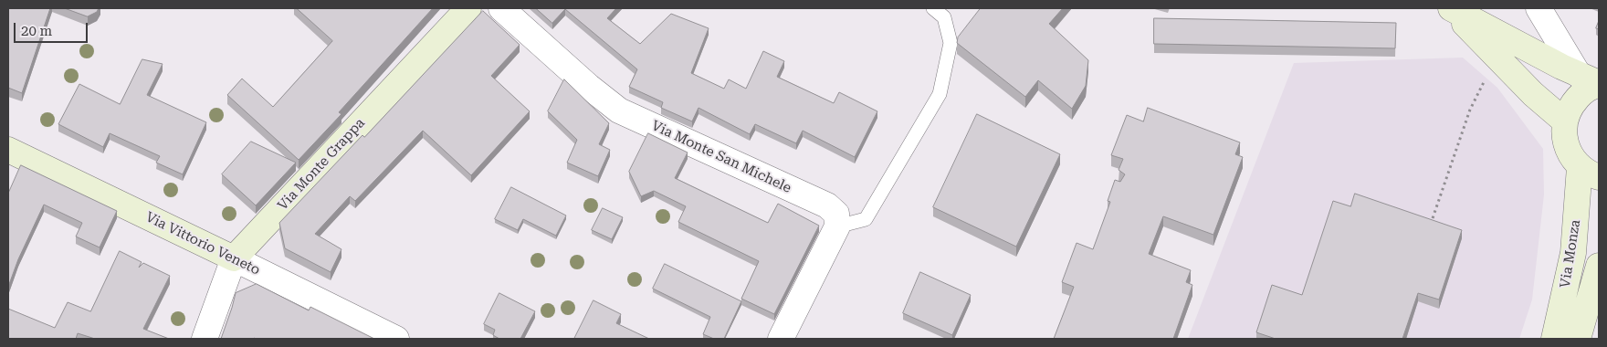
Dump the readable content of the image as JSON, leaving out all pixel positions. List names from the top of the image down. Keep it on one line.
{"streets":{"main road":["Via Monte Grappa","Via Vittorio Veneto","Via Monza"],"street":["Via Monte San Michele"]},"crossings":[["Via Monte Grappa","Via Vittorio Veneto"]],"scale_bar":"20 m"}
